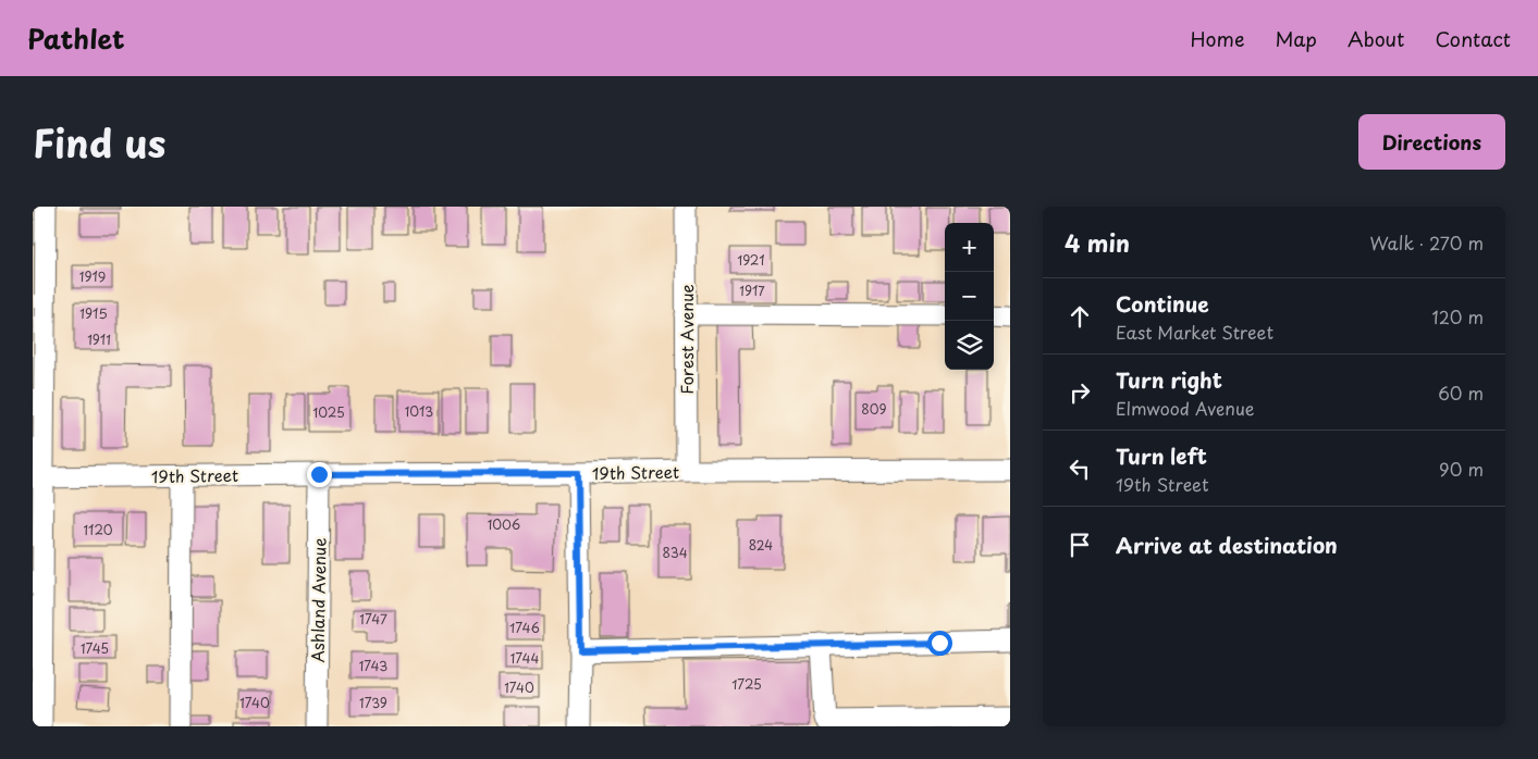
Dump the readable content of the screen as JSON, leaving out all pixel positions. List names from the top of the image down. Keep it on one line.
{"streets":{"street":["Forest Avenue","19th Street","Ashland Avenue"]},"crossings":[["Forest Avenue","19th Street"],["19th Street","Ashland Avenue"]],"house_numbers":["1921","1919","1917","1915","1911","809","1013","1025","1006","1120","824","834","1747","1746","1745","1744","1743","1725","1740","1740","1739"],"page":{"header":"Pathlet","nav":["Home","Map","About","Contact"],"title":"Find us","buttons":"Directions","heading":["4 min","Walk · 270 m"],"map_buttons":["+","−"],"list":[["Continue","East Market Street","120 m"],["Turn right","Elmwood Avenue","60 m"],["Turn left","19th Street","90 m"],"Arrive at destination"]}}
